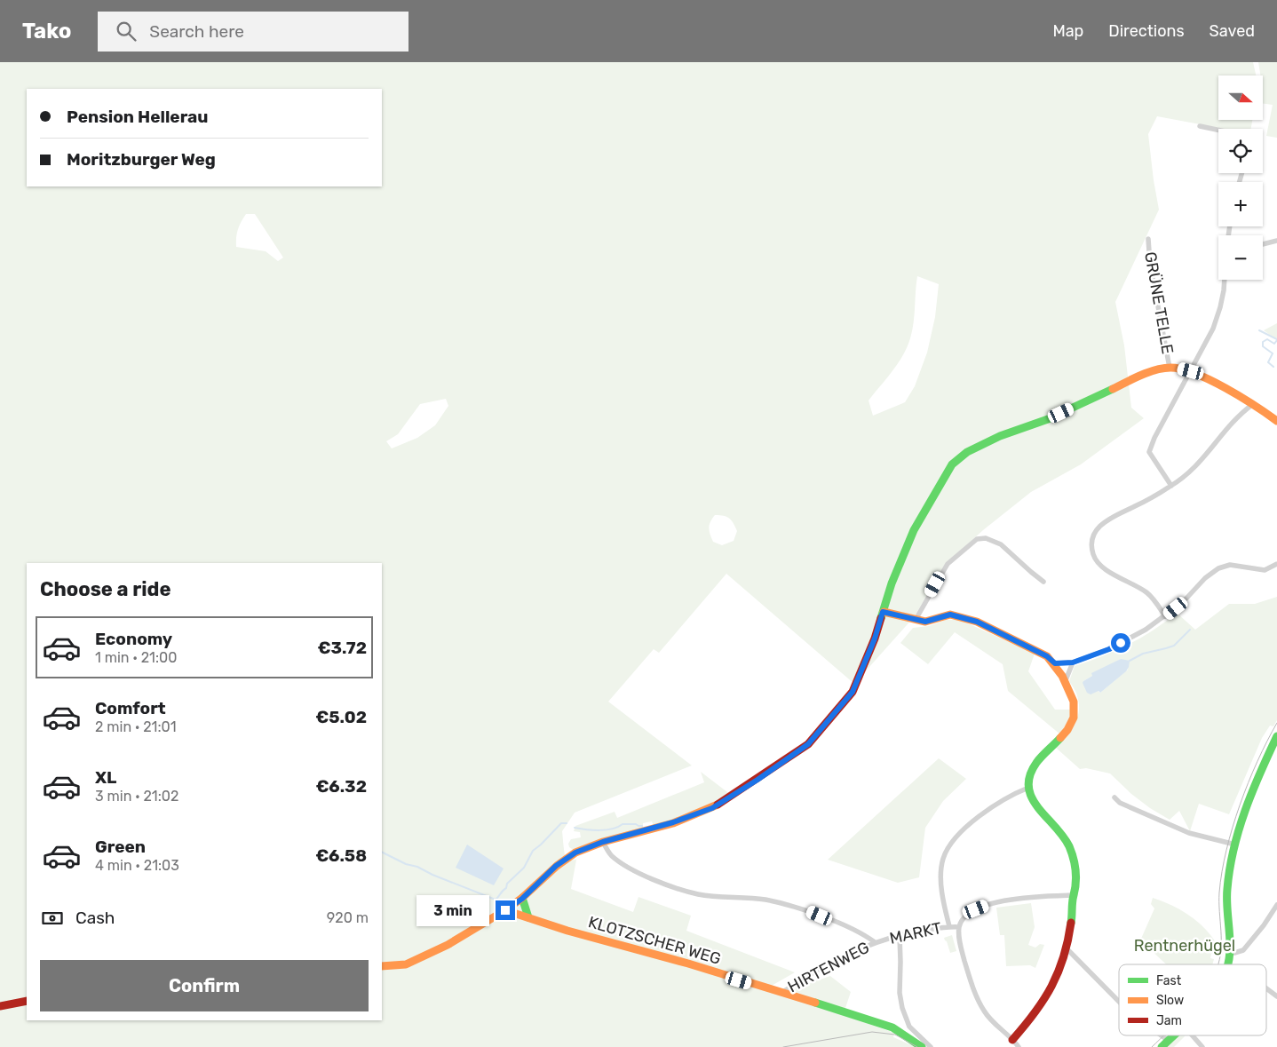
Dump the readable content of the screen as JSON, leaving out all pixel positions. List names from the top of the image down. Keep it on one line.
{"streets":{"street":["GRÜNE TELLE","MARKT","KLOTZSCHER WEG","HIRTENWEG"]},"crossings":[["MARKT","HIRTENWEG"],["KLOTZSCHER WEG","HIRTENWEG"]],"parks":["Rentnerhügel"],"legend":["Fast","Slow","Jam"],"north":"right","page":{"header":"Tako","search":"Search here","nav":["Map","Directions","Saved"],"map_buttons":["+","−"],"banner":["Pension Hellerau","Moritzburger Weg"],"heading":"Choose a ride","list":[{"name":"Economy","note":"1 min · 21:00","value":"€3.72"},{"name":"Comfort","note":"2 min · 21:01","value":"€5.02"},{"name":"XL","note":"3 min · 21:02","value":"€6.32"},{"name":"Green","note":"4 min · 21:03","value":"€6.58"}],"pay":["Cash","920 m"],"bubble":"3 min","buttons":"Confirm"}}
